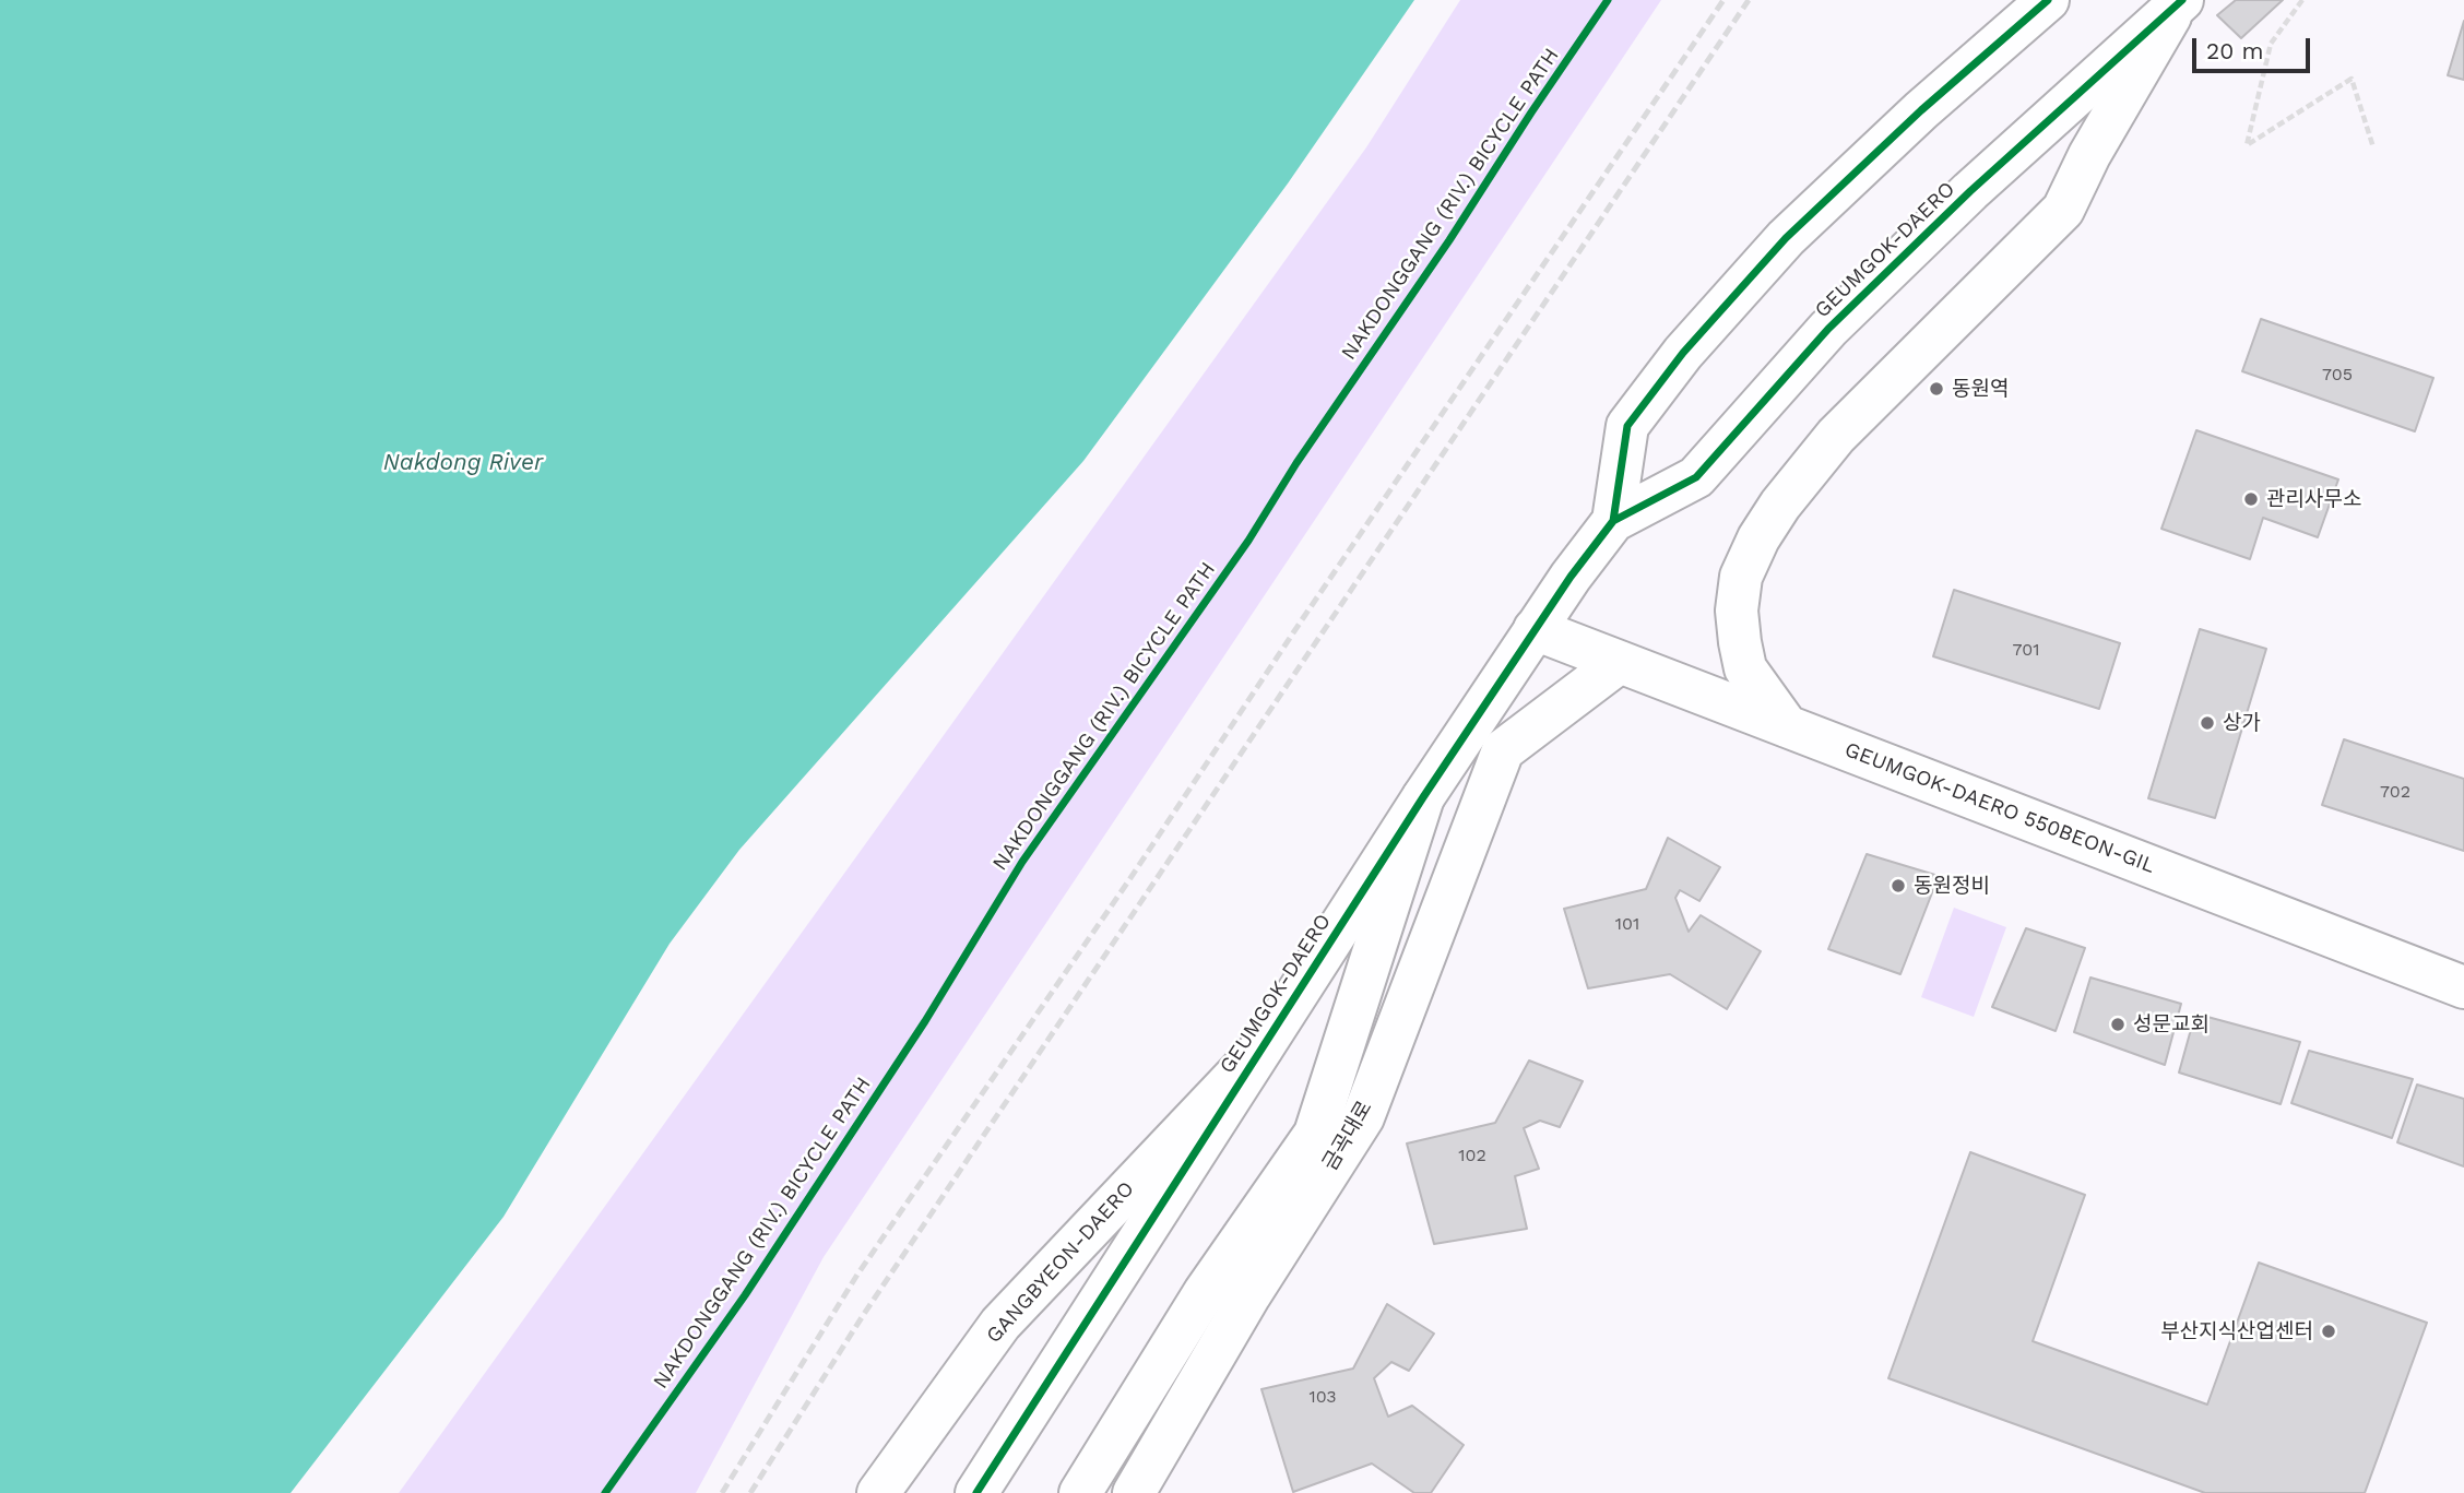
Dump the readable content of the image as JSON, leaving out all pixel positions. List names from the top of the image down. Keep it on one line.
{"streets":{"main road":["GEUMGOK-DAERO","GEUMGOK-DAERO 550BEON-GIL","금곡대로","GANGBYEON-DAERO"],"cycle path":["NAKDONGGANG (RIV.) BICYCLE PATH"]},"crossings":[["GEUMGOK-DAERO","GEUMGOK-DAERO 550BEON-GIL"],["GEUMGOK-DAERO","금곡대로"],["GEUMGOK-DAERO","GANGBYEON-DAERO"],["GEUMGOK-DAERO 550BEON-GIL","금곡대로"]],"water":["Nakdong River"],"places":["동원역","관리사무소","상가","동원정비","성문교회","부산지식산업센터"],"house_numbers":["705","701","702","101","102","103"],"scale_bar":"20 m"}
